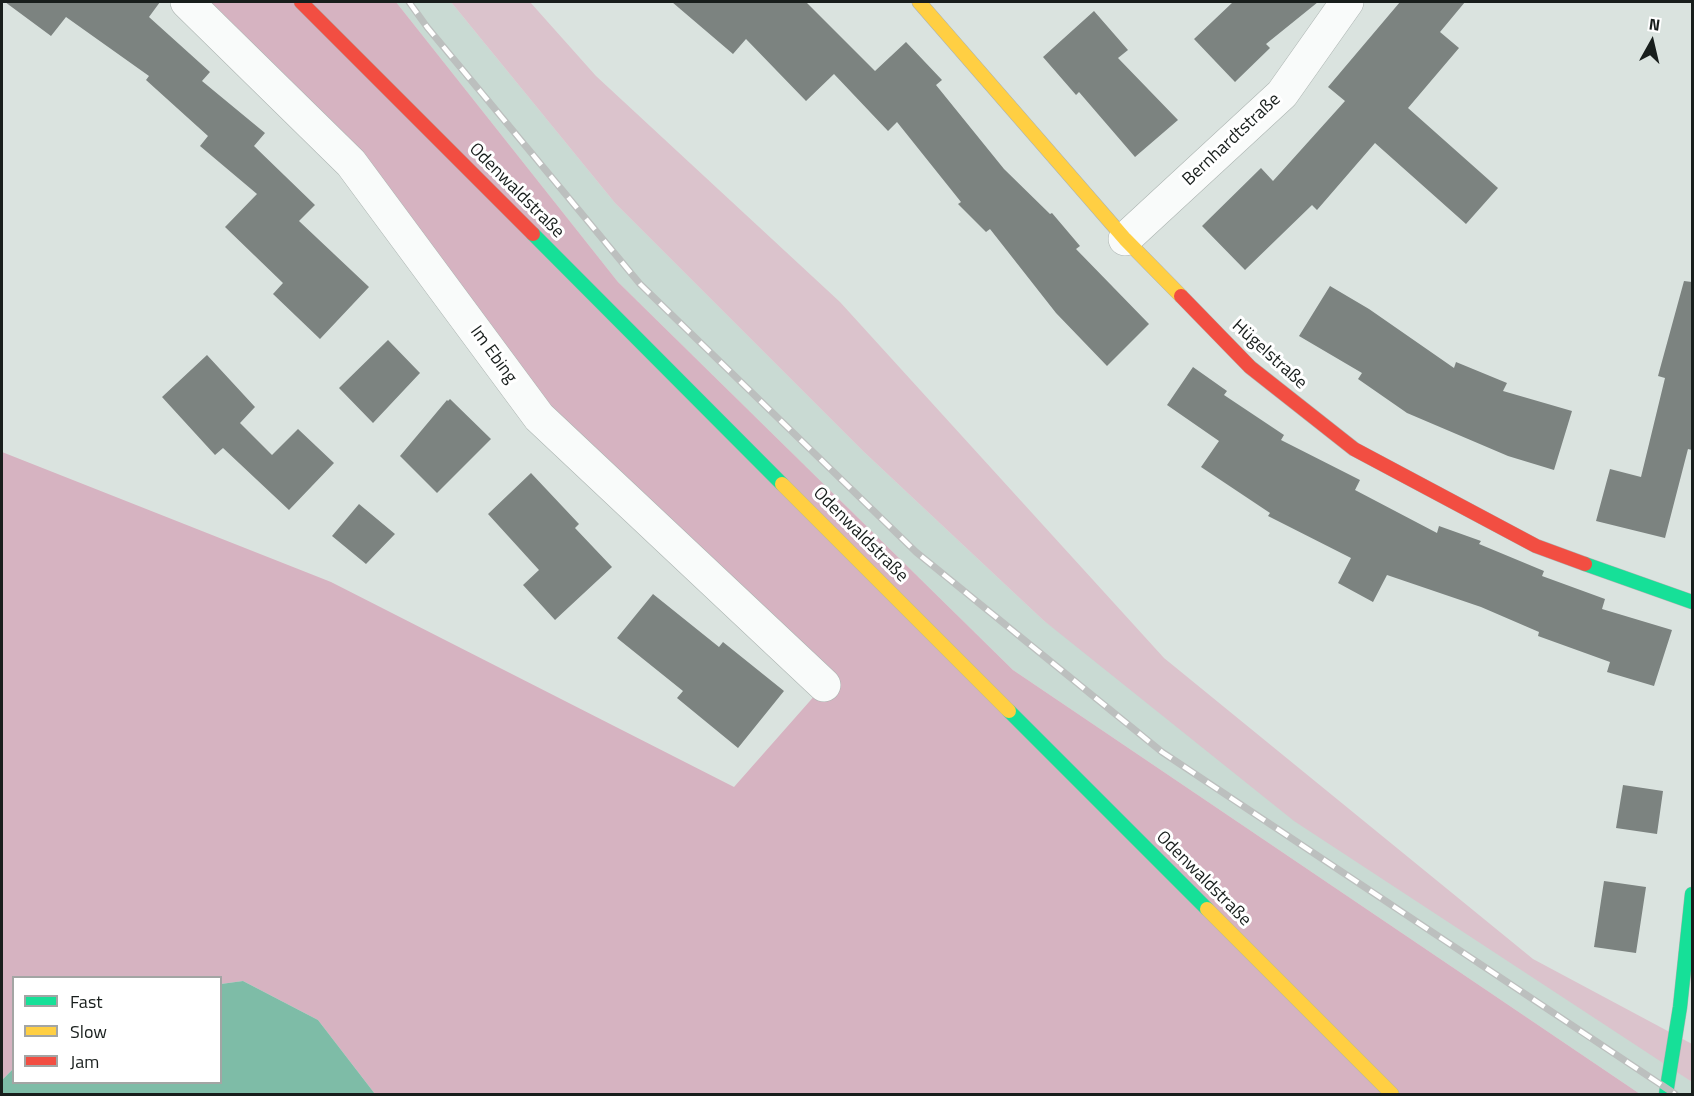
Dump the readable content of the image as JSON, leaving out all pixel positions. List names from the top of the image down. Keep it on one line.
{"streets":{"main road":["Odenwaldstraße","Hügelstraße"],"street":["Bernhardtstraße","Im Ebing"]},"crossings":[["Bernhardtstraße","Hügelstraße"]],"legend":["Fast","Slow","Jam"],"north":"top"}
